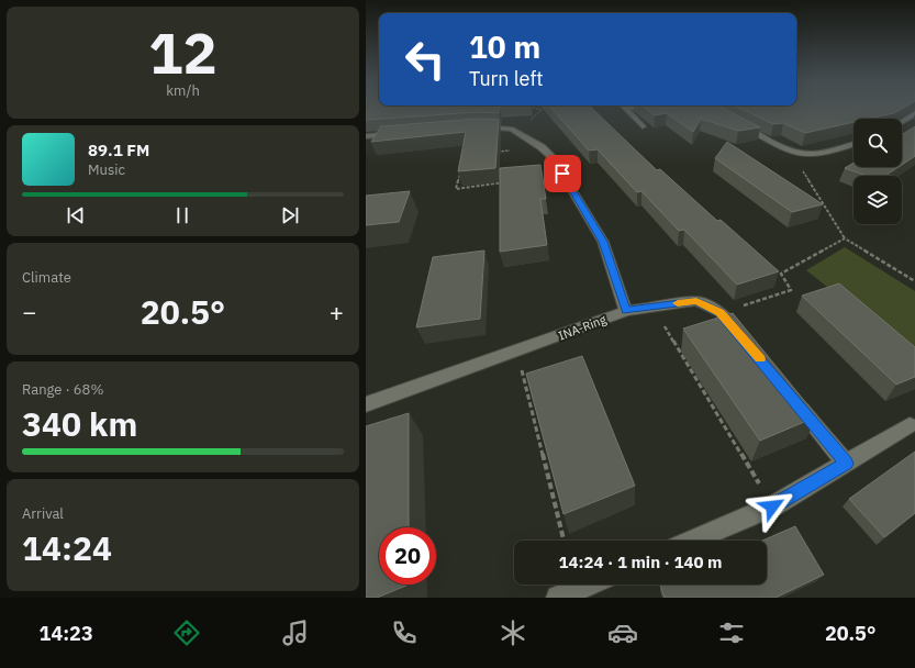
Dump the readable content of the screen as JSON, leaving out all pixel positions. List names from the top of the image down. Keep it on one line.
{"streets":{"street":["INA-Ring"]},"page":{"tile":[["12","km/h"],"Climate",["Range · 68%","340 km"],["Arrival","14:24"]],"turn":["10 m","Turn left"],"song":["89.1 FM","Music"],"heat":["−","20.5°","+"],"limit":"20","trip":"14:24 · 1 min · 140 m","tabs":["14:23","20.5°"]}}
